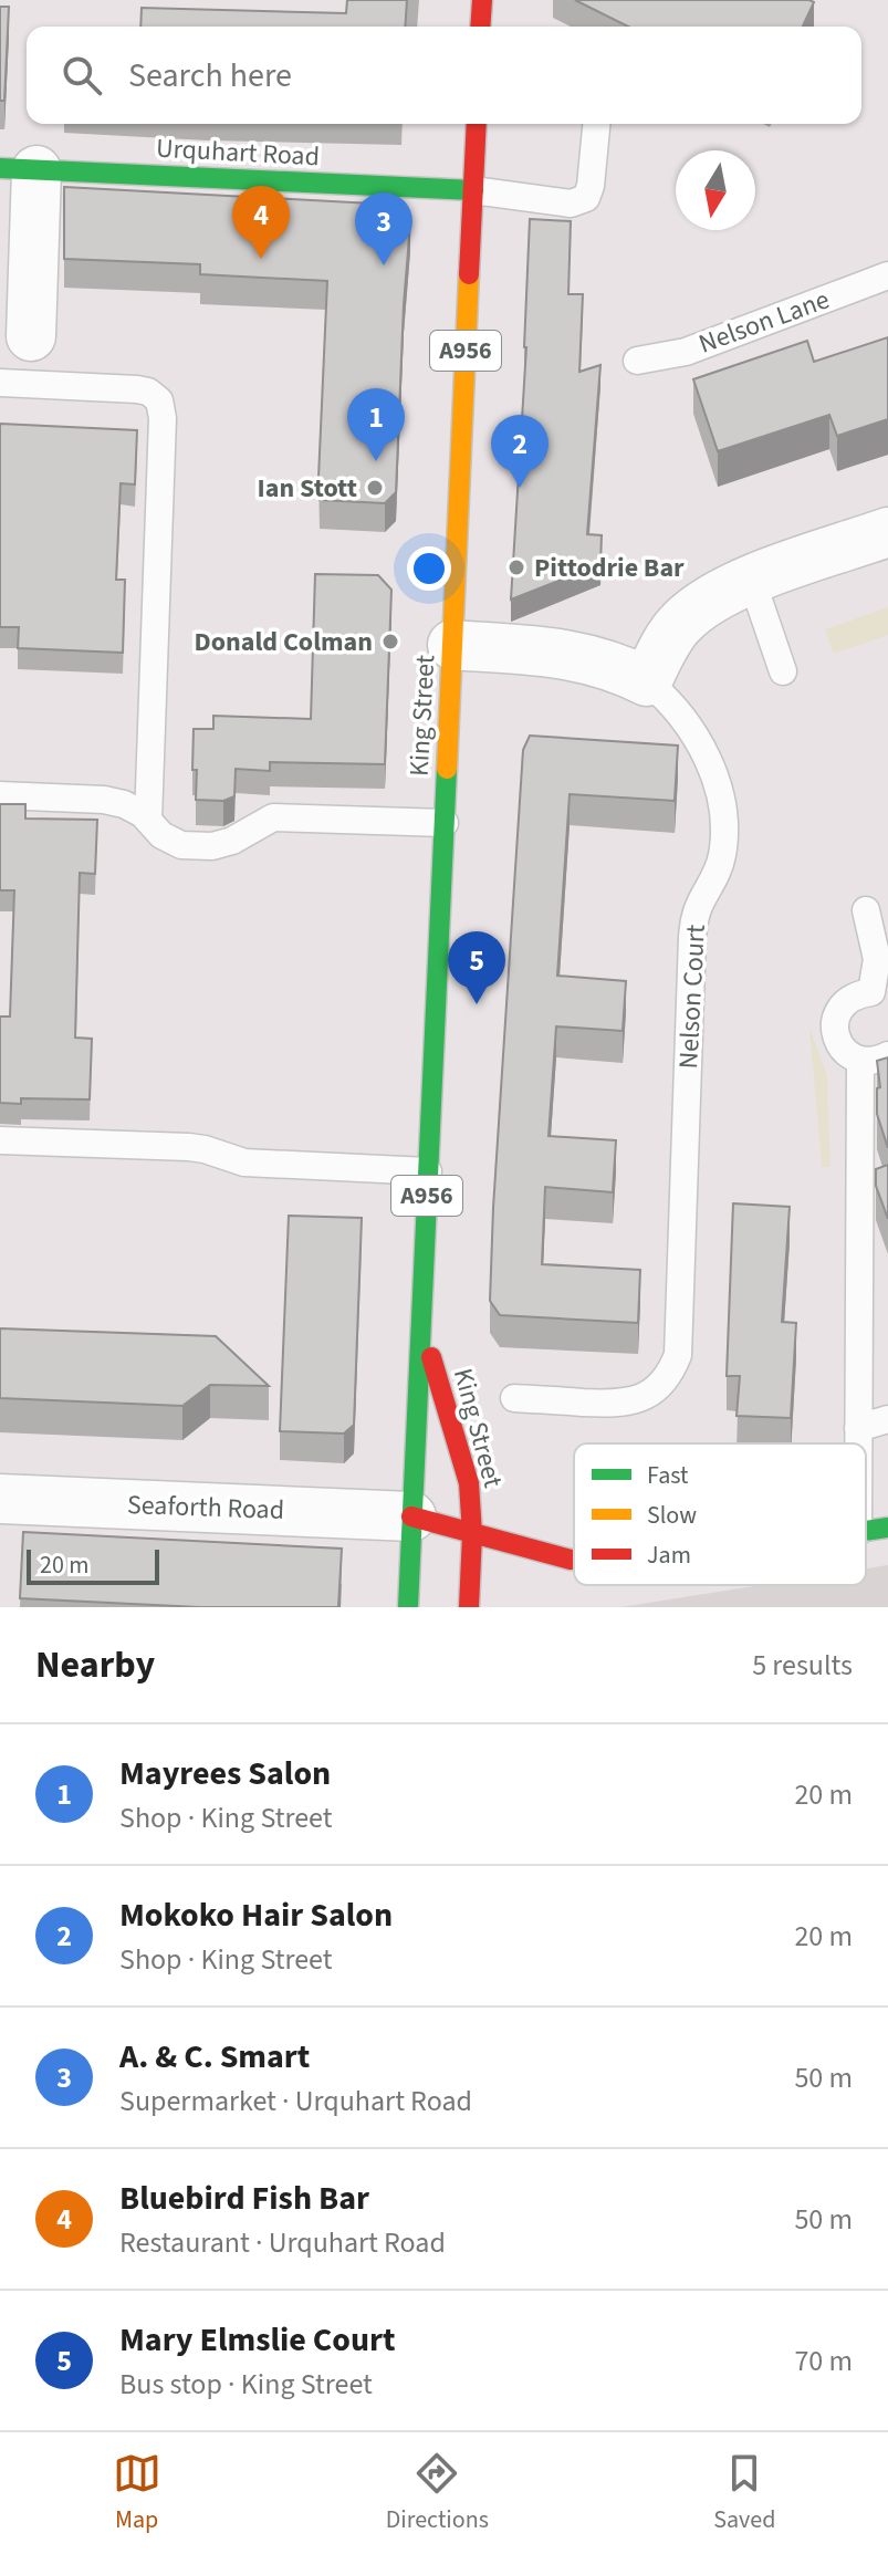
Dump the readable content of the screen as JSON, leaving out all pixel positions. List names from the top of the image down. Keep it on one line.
{"streets":{"main road":["Urquhart Road","A956","King Street"],"street":["Nelson Court","Seaforth Road"],"lane":["Nelson Lane"]},"crossings":[["Urquhart Road","King Street"],["King Street","Nelson Court"],["King Street","Seaforth Road"]],"places":["Ian Stott","Pittodrie Bar","Donald Colman"],"legend":["Fast","Slow","Jam"],"scale_bar":"20 m","north":"bottom","page":{"search":"Search here","pins":["4","3","1","2","5"],"scale":"20 m","heading":["Nearby","5 results"],"list":[{"mark":"1","name":"Mayrees Salon","note":"Shop · King Street","value":"20 m"},{"mark":"2","name":"Mokoko Hair Salon","note":"Shop · King Street","value":"20 m"},{"mark":"3","name":"A. & C. Smart","note":"Supermarket · Urquhart Road","value":"50 m"},{"mark":"4","name":"Bluebird Fish Bar","note":"Restaurant · Urquhart Road","value":"50 m"},{"mark":"5","name":"Mary Elmslie Court","note":"Bus stop · King Street","value":"70 m"}],"nav":["Map","Directions","Saved"]}}
